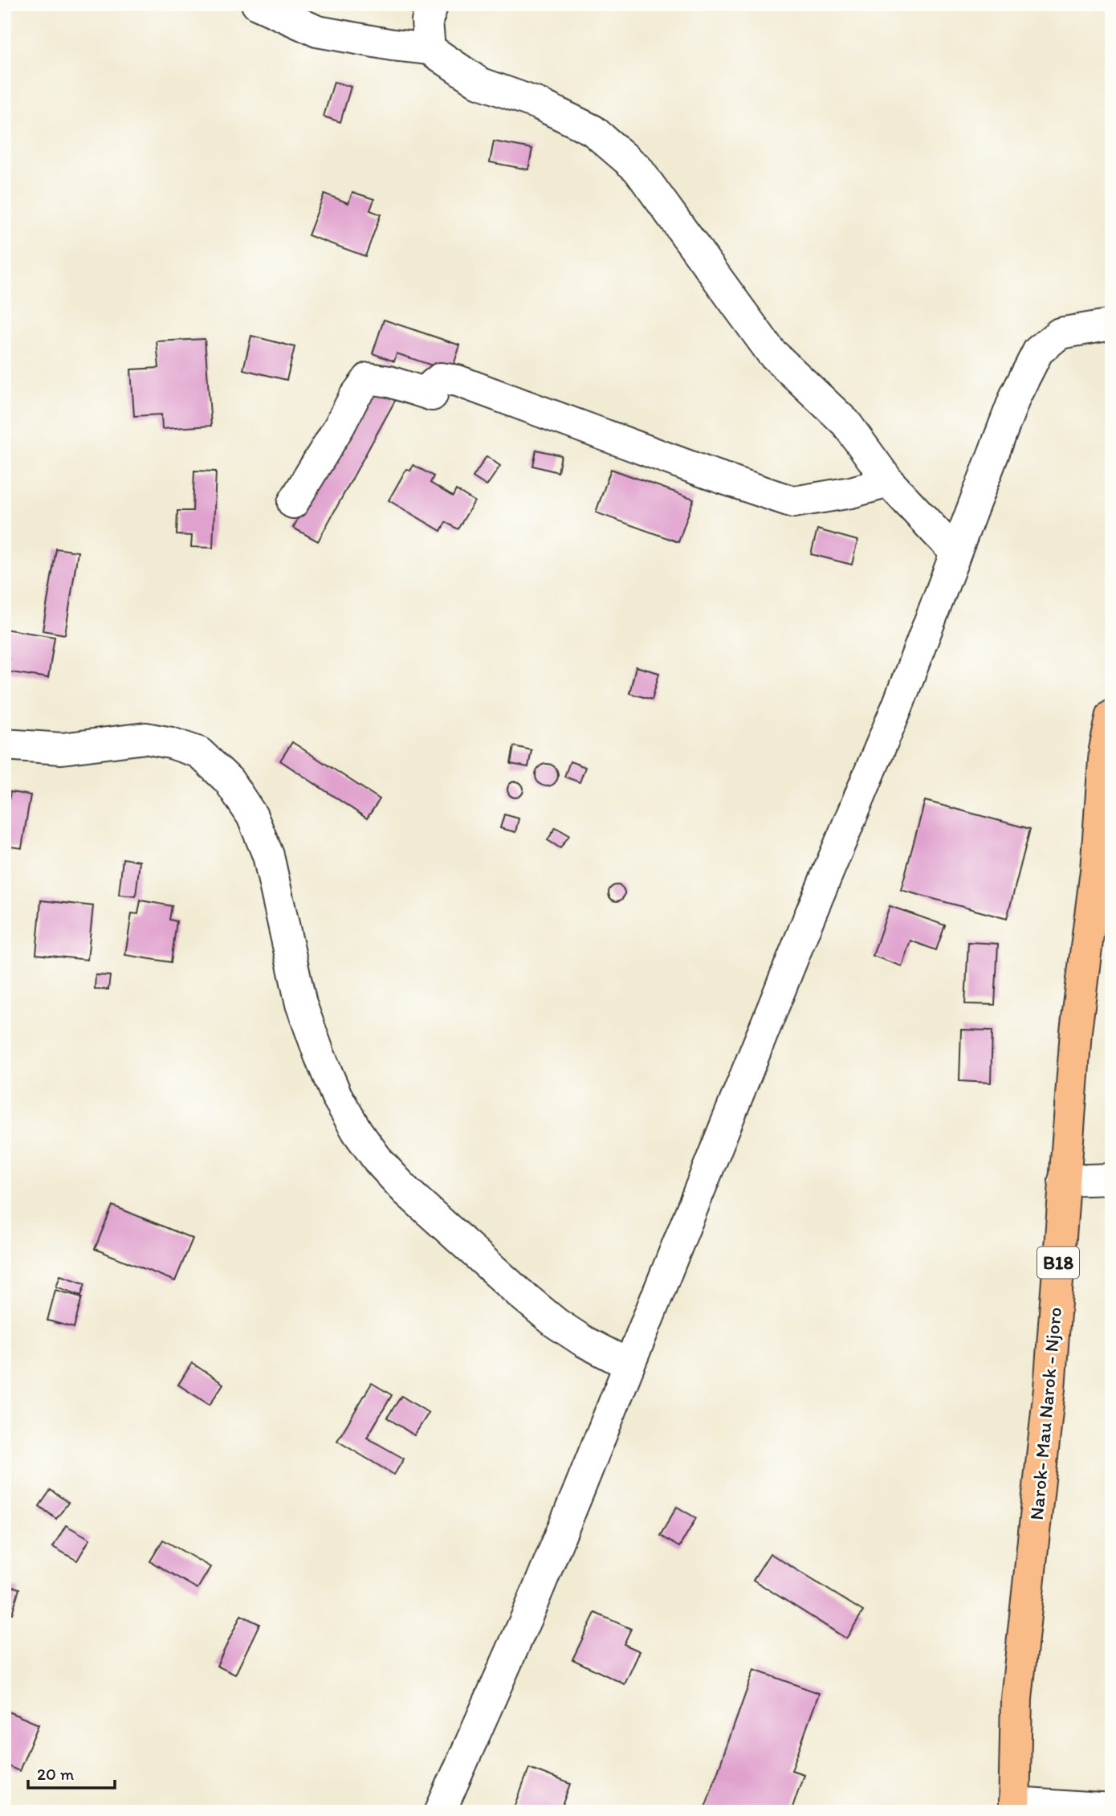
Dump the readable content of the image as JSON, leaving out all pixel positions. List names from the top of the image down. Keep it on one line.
{"streets":{"highway":["B18","Narok- Mau Narok - Njoro"]},"scale_bar":"20 m"}
